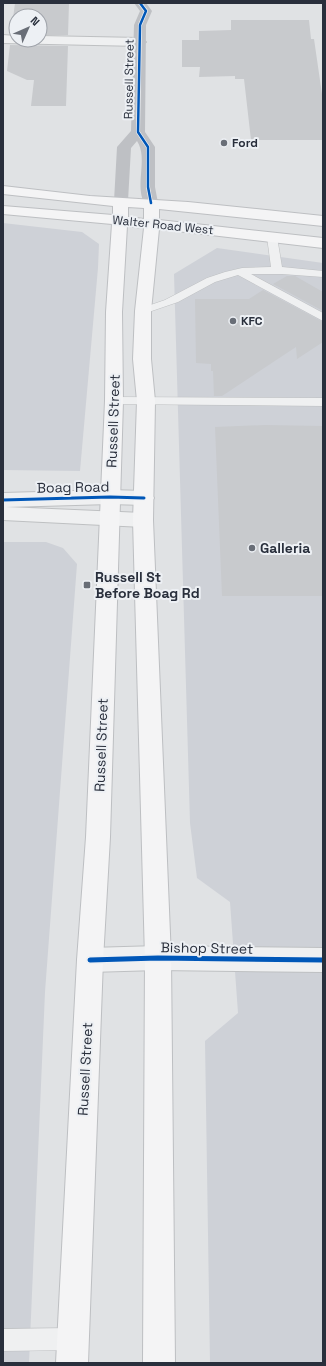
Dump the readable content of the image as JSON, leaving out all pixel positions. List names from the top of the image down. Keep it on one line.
{"streets":{"main road":["Russell Street","Walter Road West"],"street":["Boag Road","Bishop Street"]},"crossings":[["Russell Street","Walter Road West"],["Russell Street","Boag Road"],["Russell Street","Bishop Street"]],"places":{"other":["Ford","KFC","Galleria"],"transit":["Russell St Before Boag Rd"]},"north":"top right"}
